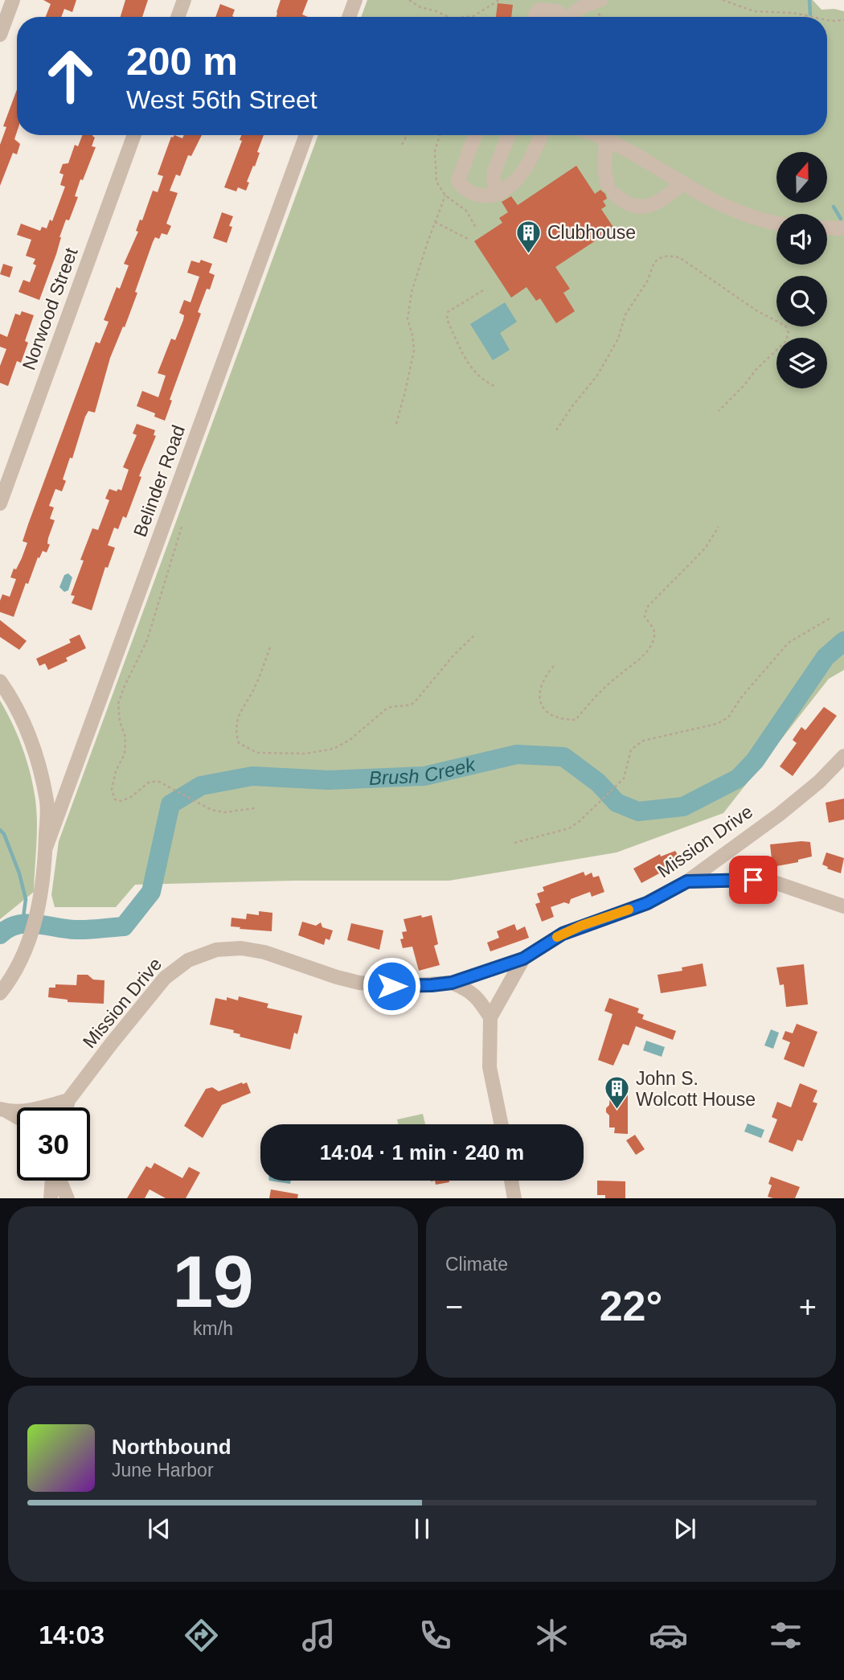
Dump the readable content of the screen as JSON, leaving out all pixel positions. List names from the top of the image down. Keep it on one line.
{"streets":{"street":["Norwood Street","Belinder Road","Mission Drive"]},"water":["Brush Creek"],"places":{"building":["Clubhouse","John S. Wolcott House"]},"north":"top","page":{"turn":["200 m","West 56th Street"],"limit":"30","trip":"14:04 · 1 min · 240 m","tile":[["19","km/h"],"Climate"],"heat":["−","22°","+"],"song":["Northbound","June Harbor"],"tabs":"14:03"}}
